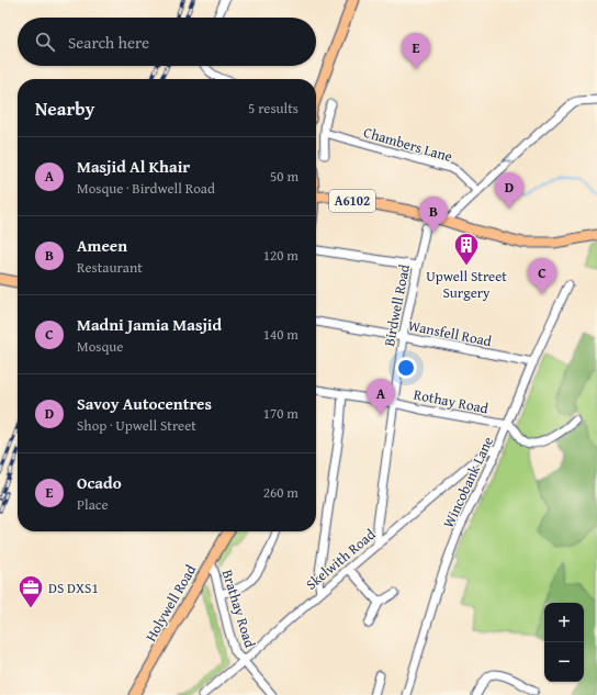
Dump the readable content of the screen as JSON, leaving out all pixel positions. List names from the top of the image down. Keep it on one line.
{"streets":{"main road":["A6102","Holywell Road"],"street":["Chambers Lane","Birdwell Road","Wansfell Road","Rothay Road","Wincobank Lane","Skelwith Road","Brathay Road"]},"crossings":[["Birdwell Road","Wansfell Road"],["Birdwell Road","Rothay Road"],["Birdwell Road","Skelwith Road"],["Wansfell Road","Wincobank Lane"],["Rothay Road","Wincobank Lane"],["Wincobank Lane","Skelwith Road"],["Skelwith Road","Brathay Road"],["Holywell Road","Brathay Road"]],"places":{"building":["Upwell Street Surgery"],"office":["DS DXS1"]},"page":{"search":"Search here","pins":["E","D","B","C","A"],"heading":["Nearby","5 results"],"list":[{"mark":"A","name":"Masjid Al Khair","note":"Mosque · Birdwell Road","value":"50 m"},{"mark":"B","name":"Ameen","note":"Restaurant","value":"120 m"},{"mark":"C","name":"Madni Jamia Masjid","note":"Mosque","value":"140 m"},{"mark":"D","name":"Savoy Autocentres","note":"Shop · Upwell Street","value":"170 m"},{"mark":"E","name":"Ocado","note":"Place","value":"260 m"}],"map_buttons":["+","−"]}}
